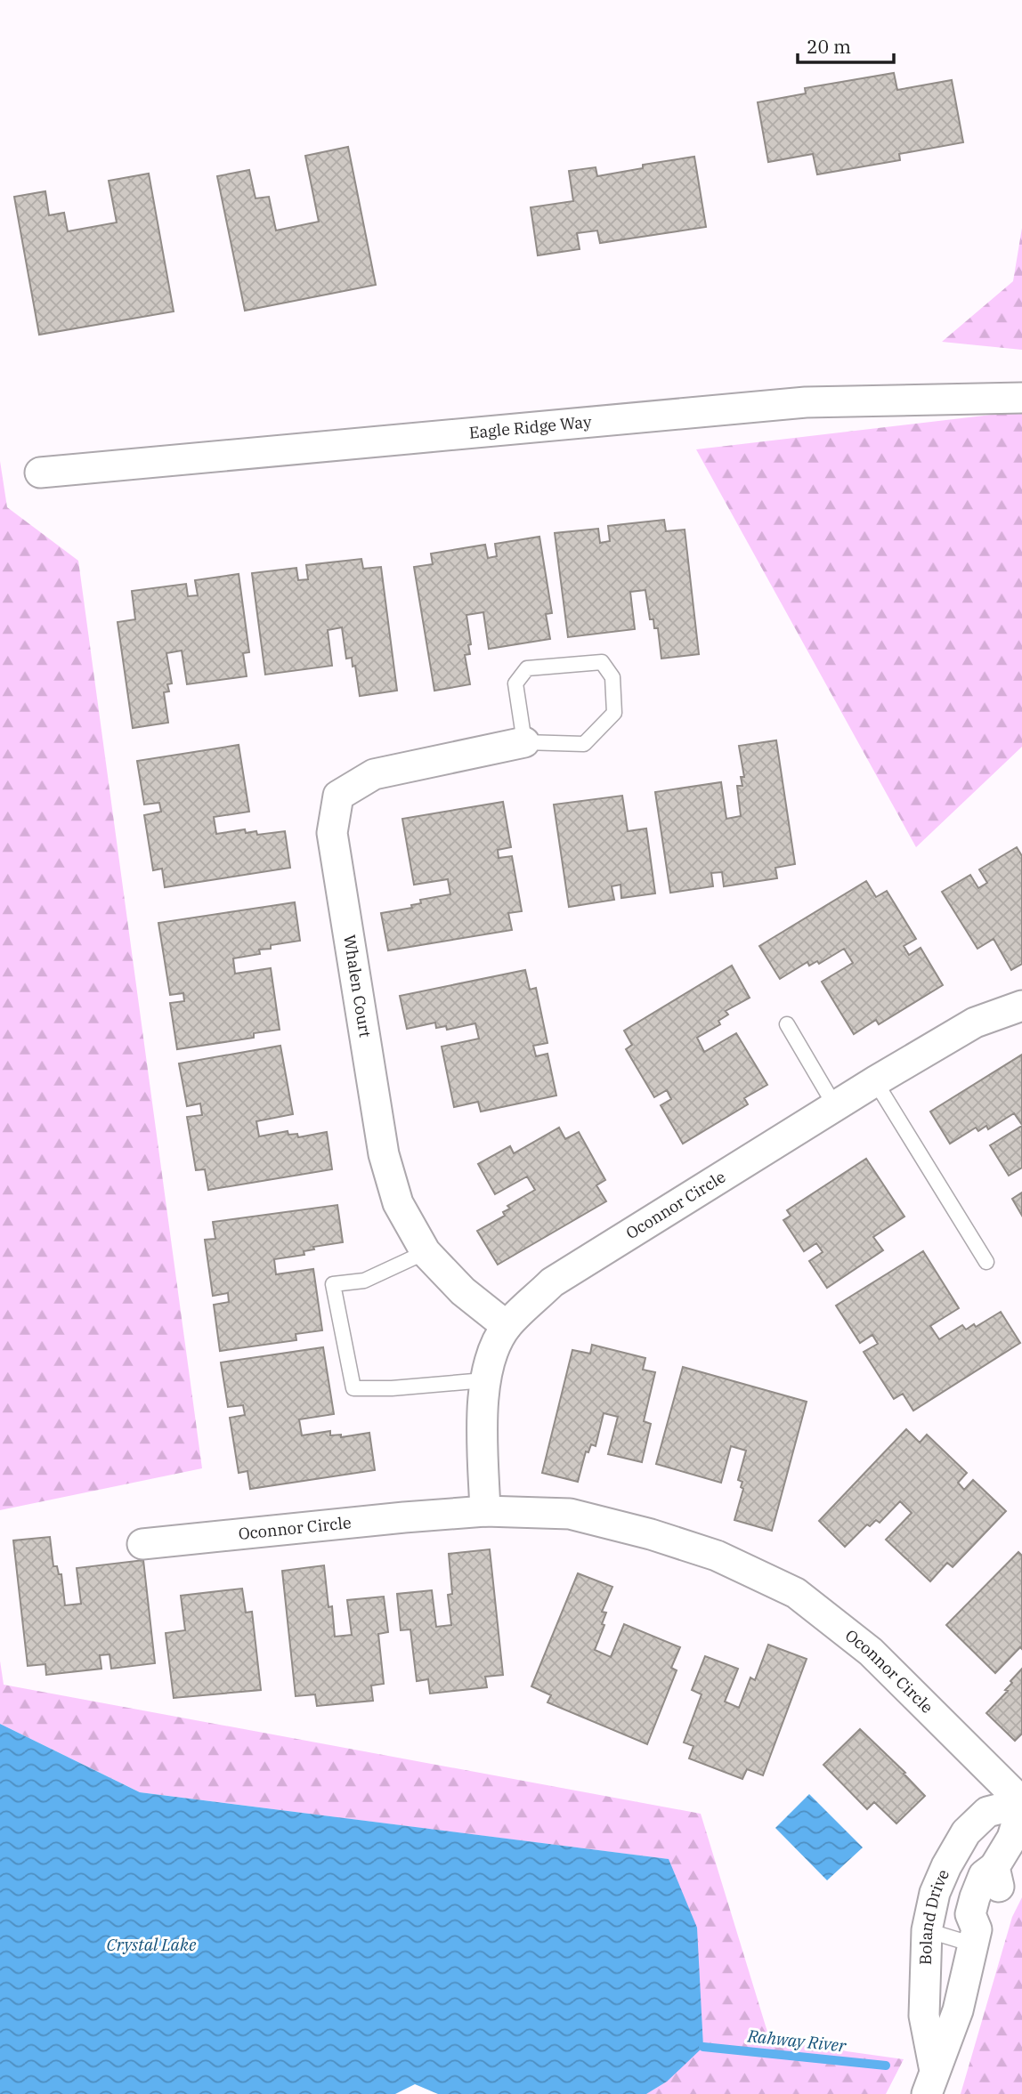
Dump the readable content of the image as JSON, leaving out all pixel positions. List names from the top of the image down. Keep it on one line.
{"streets":{"street":["Eagle Ridge Way","Whalen Court","Oconnor Circle","Boland Drive"]},"crossings":[["Whalen Court","Oconnor Circle"],["Oconnor Circle","Boland Drive"]],"water":["Crystal Lake","Rahway River"],"scale_bar":"20 m"}
